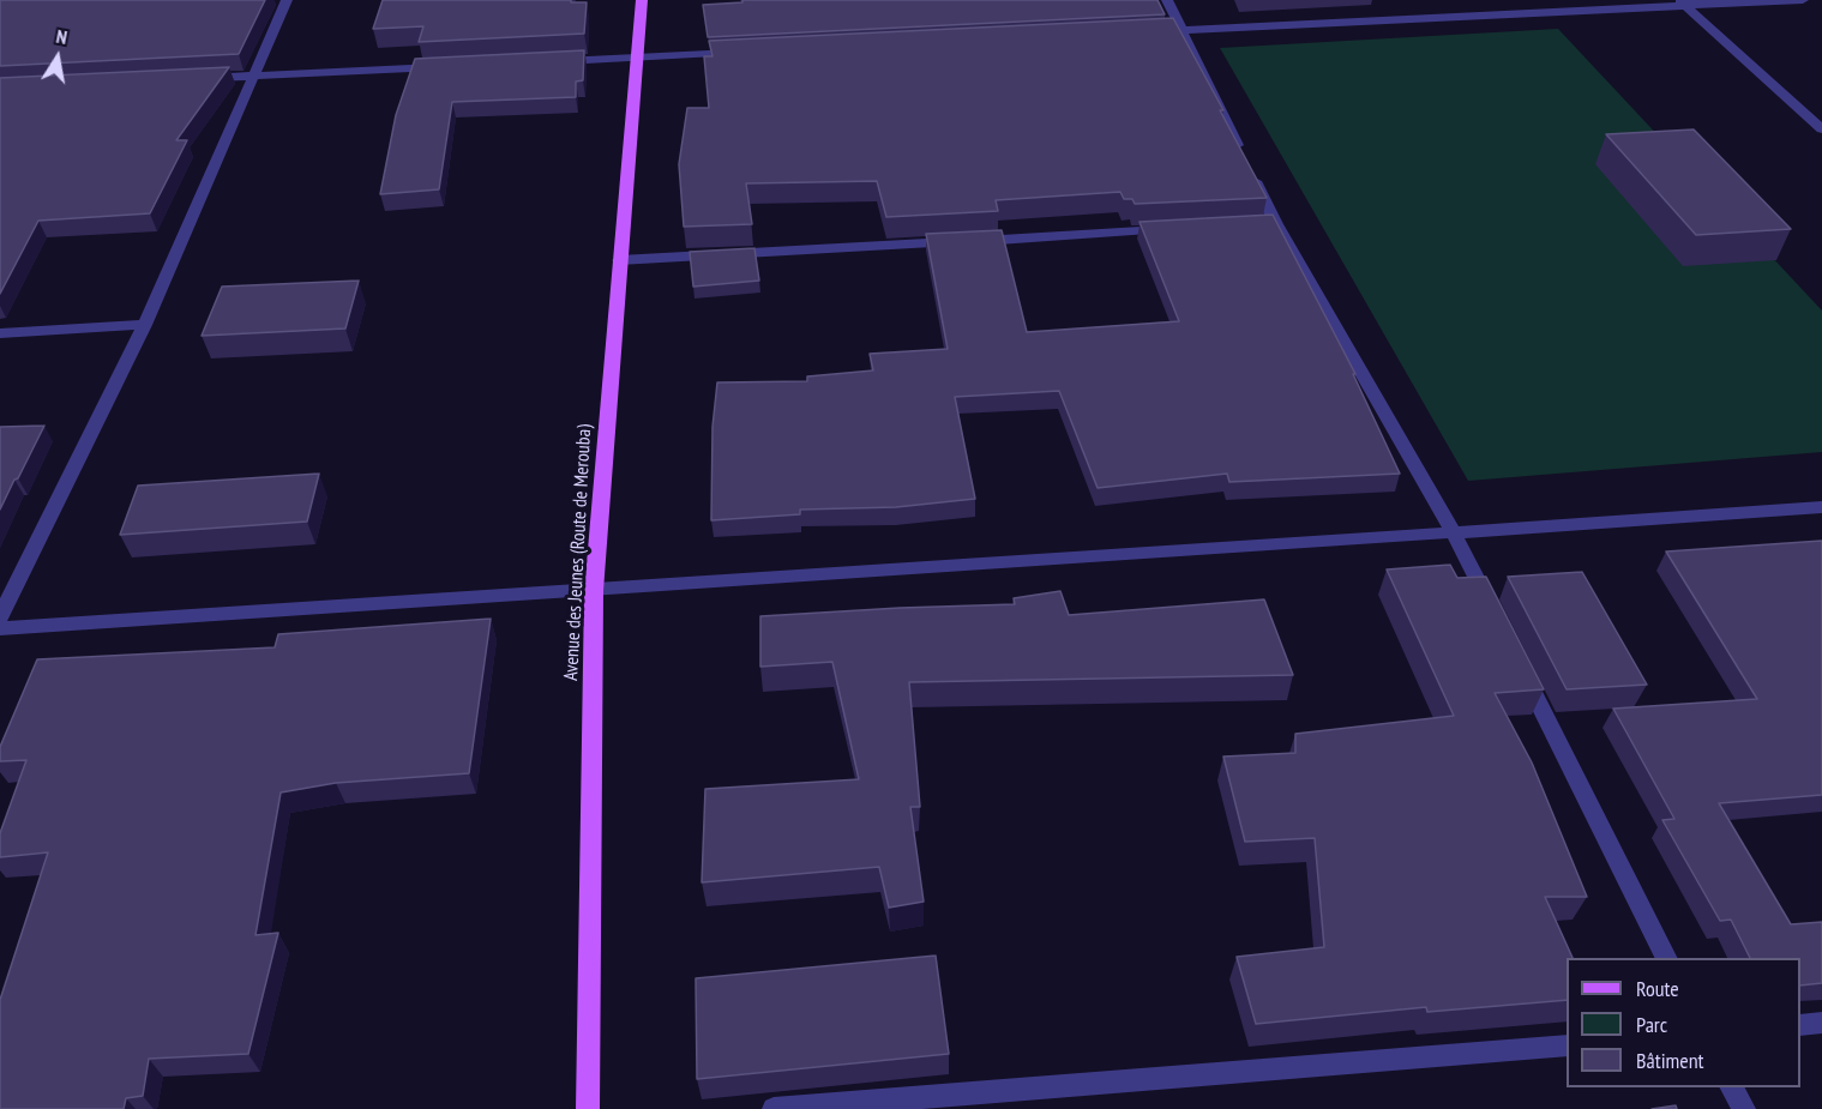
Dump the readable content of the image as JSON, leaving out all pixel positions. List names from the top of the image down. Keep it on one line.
{"streets":{"main road":["Avenue des Jeunes (Route de Merouba)"]},"legend":["Route","Parc","Bâtiment"],"north":"top"}
